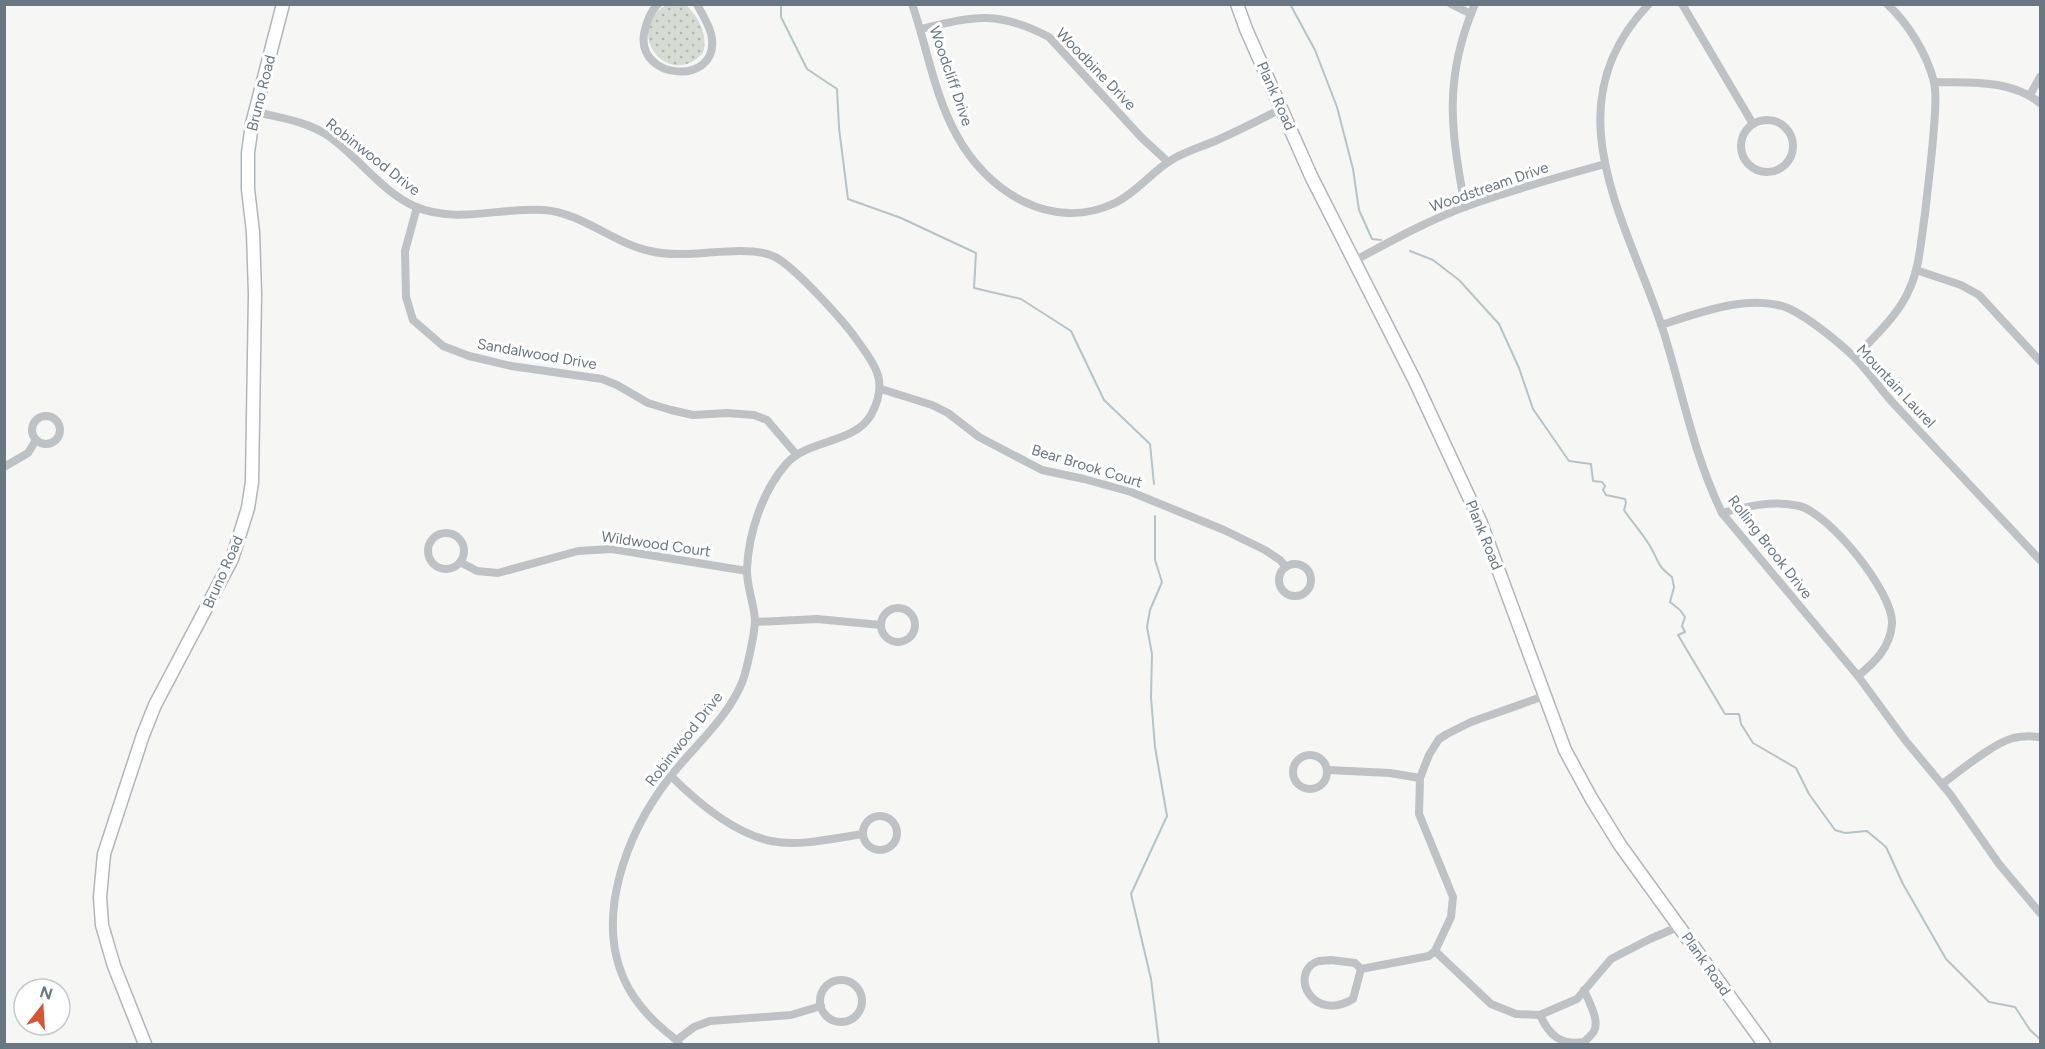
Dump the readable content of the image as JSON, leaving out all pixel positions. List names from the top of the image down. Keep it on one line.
{"streets":{"street":["Woodbine Drive","Woodcliff Drive","Bruno Road","Plank Road","Robinwood Drive","Woodstream Drive","Sandalwood Drive","Mountain Laurel","Bear Brook Court","Wildwood Court","Rolling Brook Drive"]},"crossings":[["Woodbine Drive","Woodcliff Drive"],["Woodcliff Drive","Plank Road"],["Bruno Road","Robinwood Drive"],["Plank Road","Woodstream Drive"],["Robinwood Drive","Sandalwood Drive"],["Robinwood Drive","Bear Brook Court"],["Robinwood Drive","Wildwood Court"],["Woodstream Drive","Rolling Brook Drive"],["Mountain Laurel","Rolling Brook Drive"]],"north":"top"}
